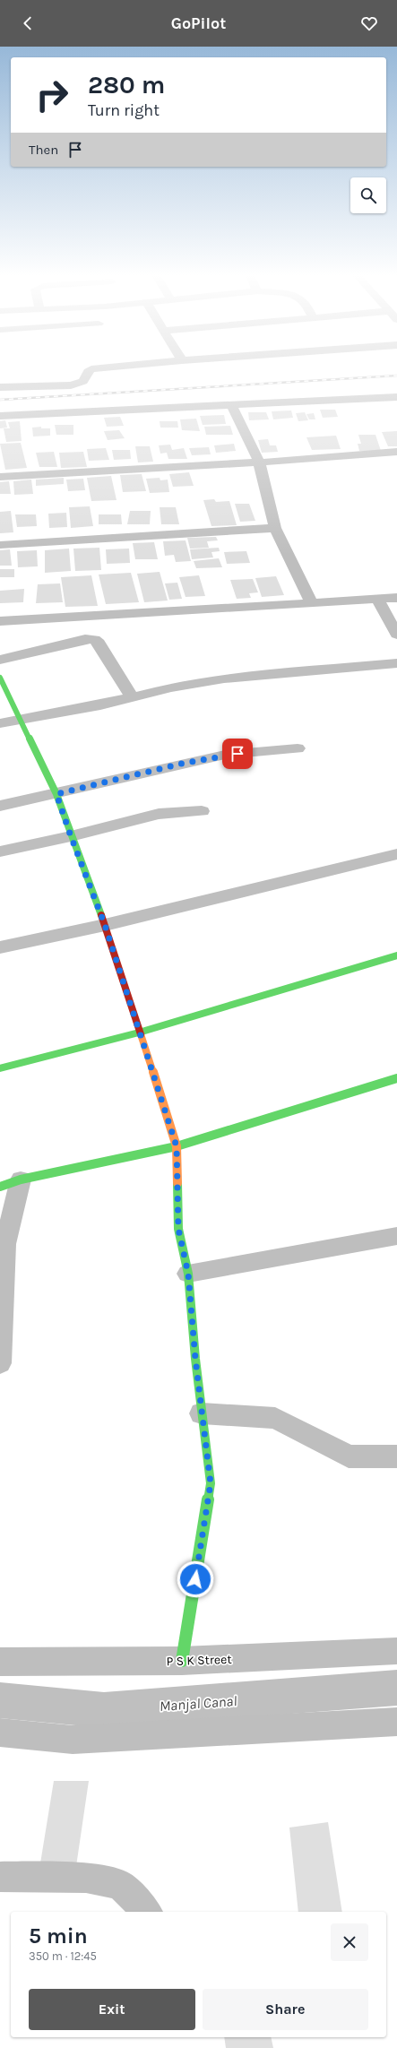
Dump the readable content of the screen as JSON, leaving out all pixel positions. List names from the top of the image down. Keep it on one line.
{"streets":{"street":["P S K Street"]},"water":["Manjal Canal"],"page":{"header":"GoPilot","turn":["280 m","Turn right"],"then":"Then","heading":["5 min","350 m · 12:45"],"buttons":["Exit","Share"]}}
